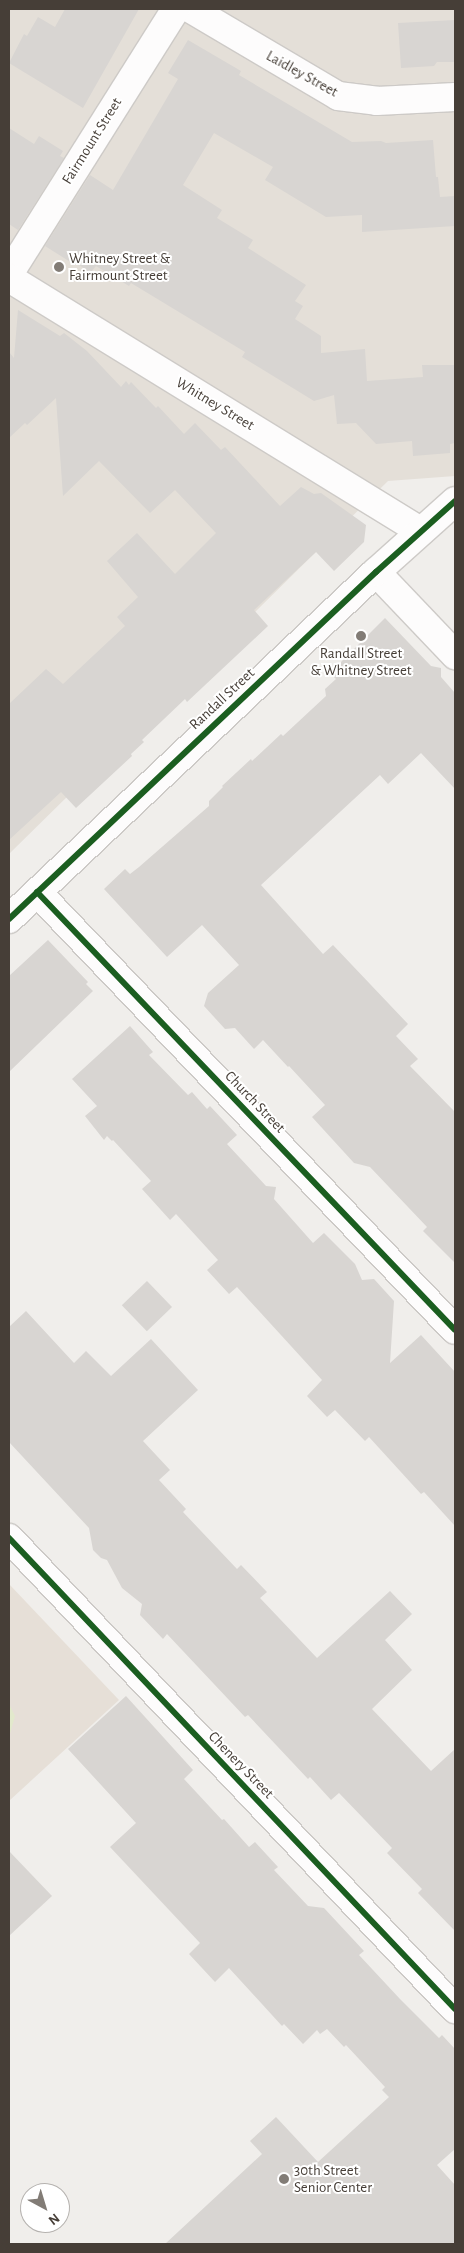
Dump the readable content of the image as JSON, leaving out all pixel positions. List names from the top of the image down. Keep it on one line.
{"streets":{"street":["Laidley Street","Fairmount Street","Whitney Street","Randall Street","Church Street","Chenery Street"]},"crossings":[["Whitney Street","Randall Street"],["Randall Street","Church Street"]],"places":["Whitney Street & Fairmount Street","Randall Street & Whitney Street","30th Street Senior Center"],"north":"bottom right"}
